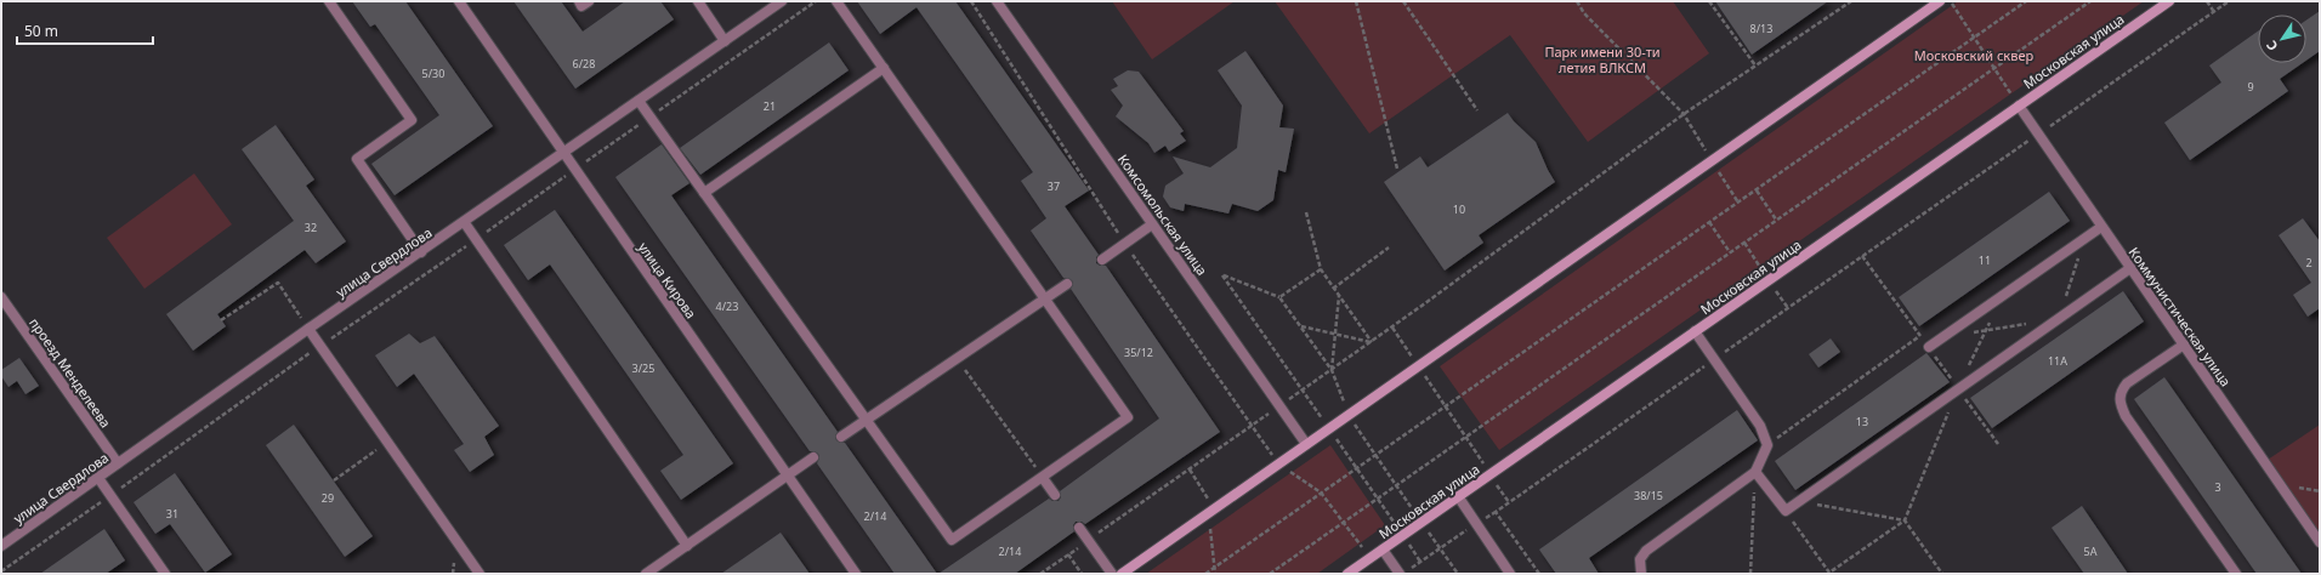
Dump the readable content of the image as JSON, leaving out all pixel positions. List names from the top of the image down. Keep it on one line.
{"streets":{"main road":["Московская улица"],"street":["Комсомольская улица","улица Свердлова","улица Кирова","Коммунистическая улица","проезд Менделеева"]},"crossings":[["Московская улица","Коммунистическая улица"],["улица Свердлова","улица Кирова"],["улица Свердлова","проезд Менделеева"]],"parks":["Парк имени 30-ти летия ВЛКСМ","Московский сквер"],"house_numbers":["8/13","6/28","5/30","9","21","37","10","32","11","2","4/23","35/12","11А","3/25","13","3","38/15","29","31","2/14","2/14","5А"],"scale_bar":"50 m","north":"bottom left"}
